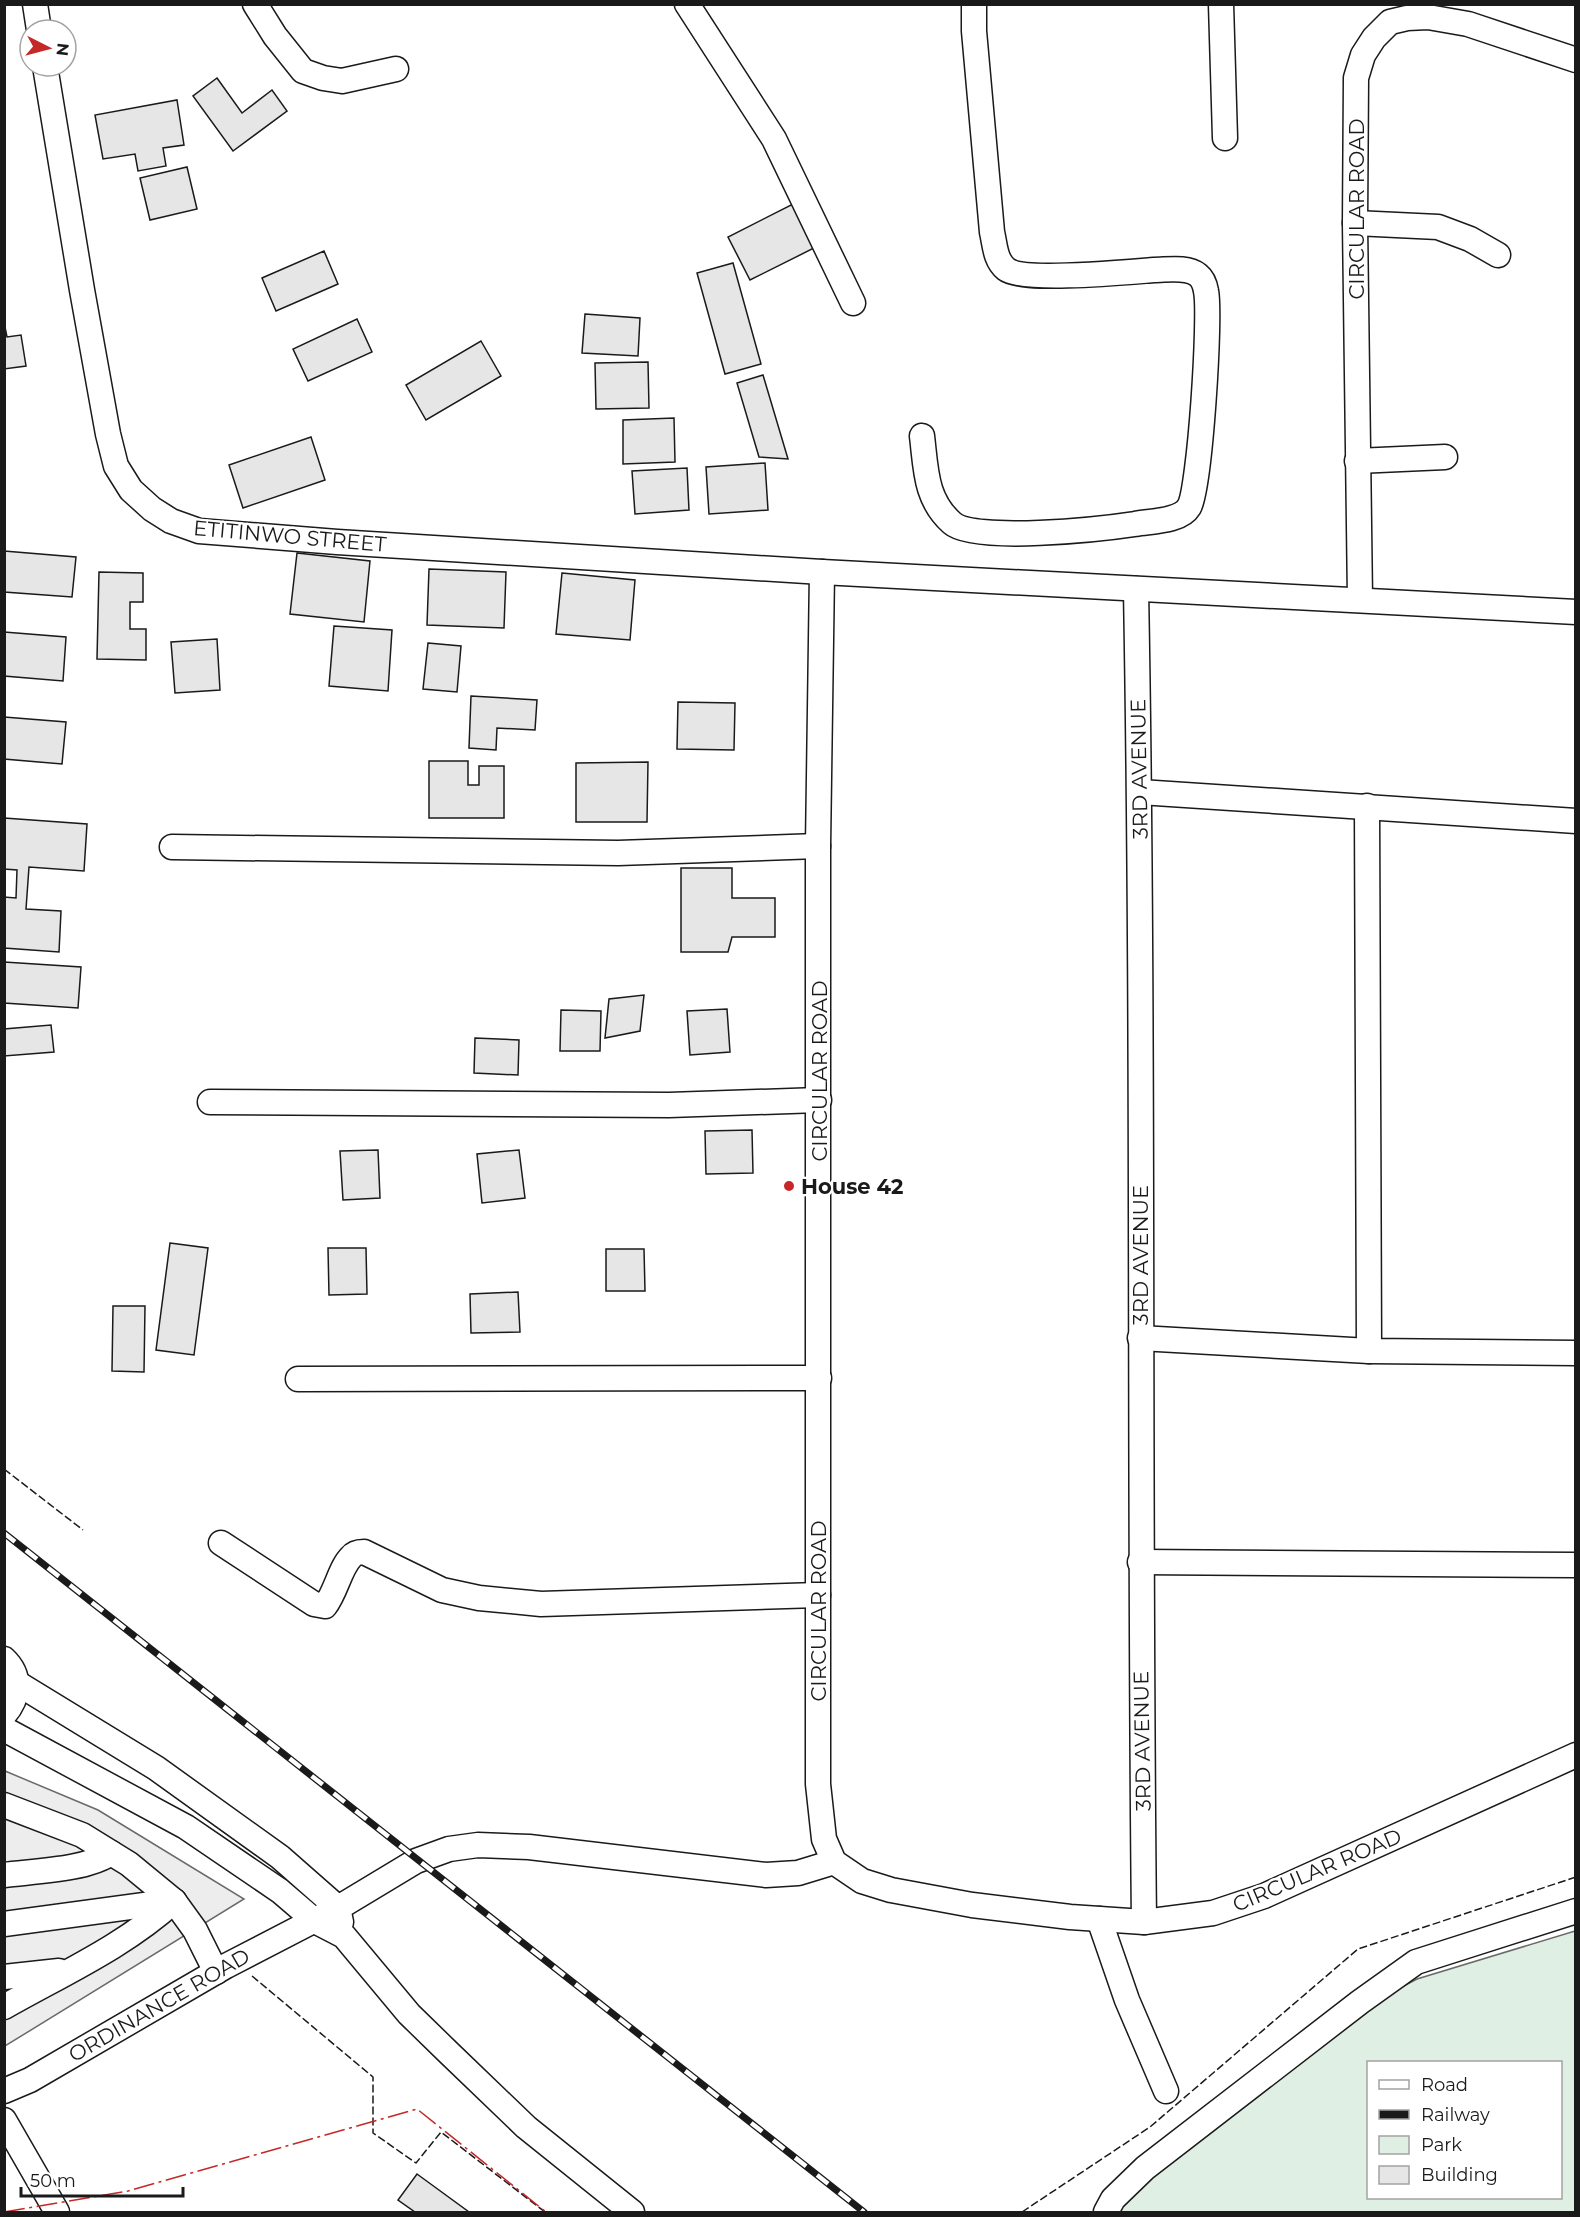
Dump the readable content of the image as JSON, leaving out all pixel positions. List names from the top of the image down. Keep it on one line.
{"streets":{"street":["CIRCULAR ROAD","ETITINWO STREET","3RD AVENUE","ORDINANCE ROAD"]},"crossings":[["CIRCULAR ROAD","ETITINWO STREET"],["CIRCULAR ROAD","3RD AVENUE"],["CIRCULAR ROAD","ORDINANCE ROAD"],["ETITINWO STREET","3RD AVENUE"]],"places":["House 42"],"legend":["Road","Railway","Park","Building"],"scale_bar":"50 m","north":"right"}
